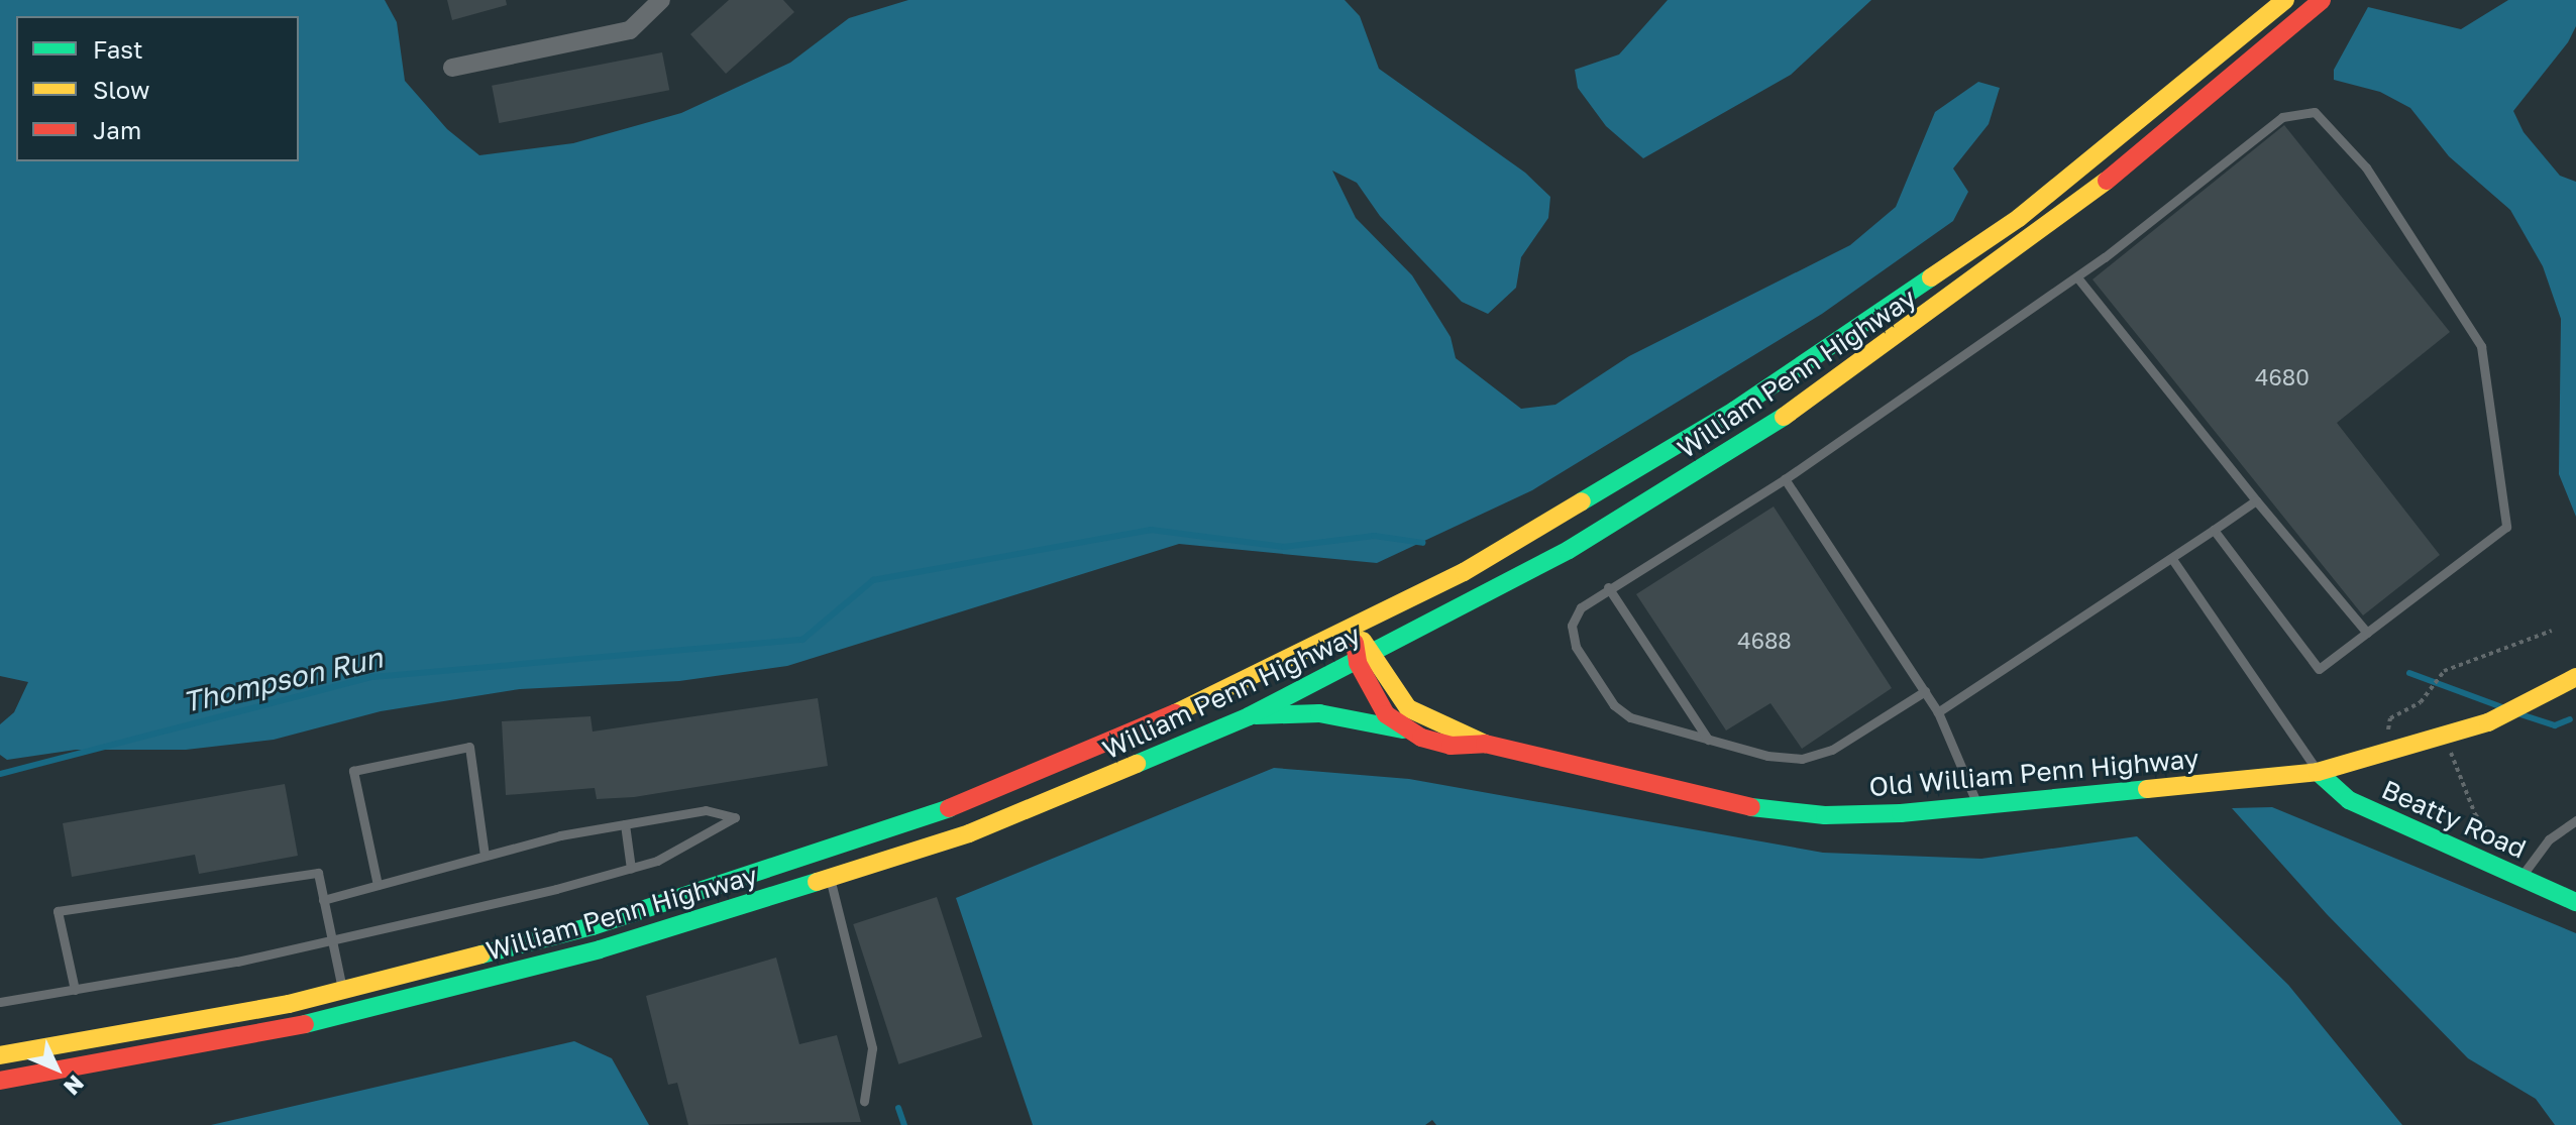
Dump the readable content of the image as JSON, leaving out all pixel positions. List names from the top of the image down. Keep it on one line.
{"streets":{"main road":["William Penn Highway","Old William Penn Highway","Beatty Road"]},"crossings":[["William Penn Highway","Old William Penn Highway"],["Old William Penn Highway","Beatty Road"]],"water":["Thompson Run"],"house_numbers":["4680","4688"],"legend":["Fast","Slow","Jam"],"north":"bottom right"}
